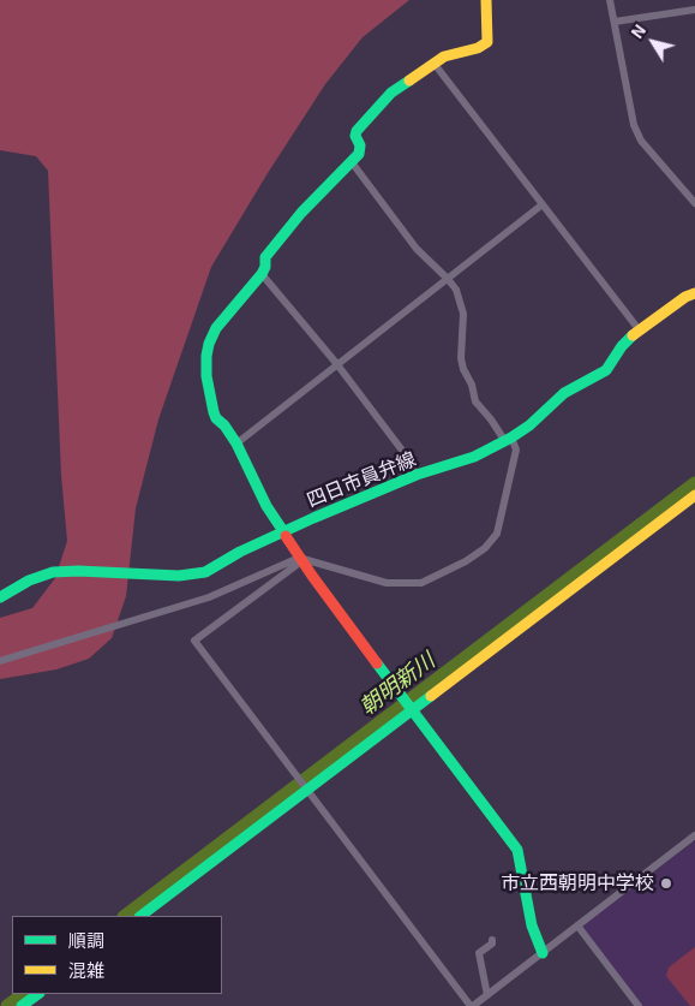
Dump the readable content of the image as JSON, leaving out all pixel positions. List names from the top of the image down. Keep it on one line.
{"streets":{"street":["四日市員弁線"]},"water":["朝明新川"],"places":["市立西朝明中学校"],"legend":["順調","混雑"],"north":"top left"}
